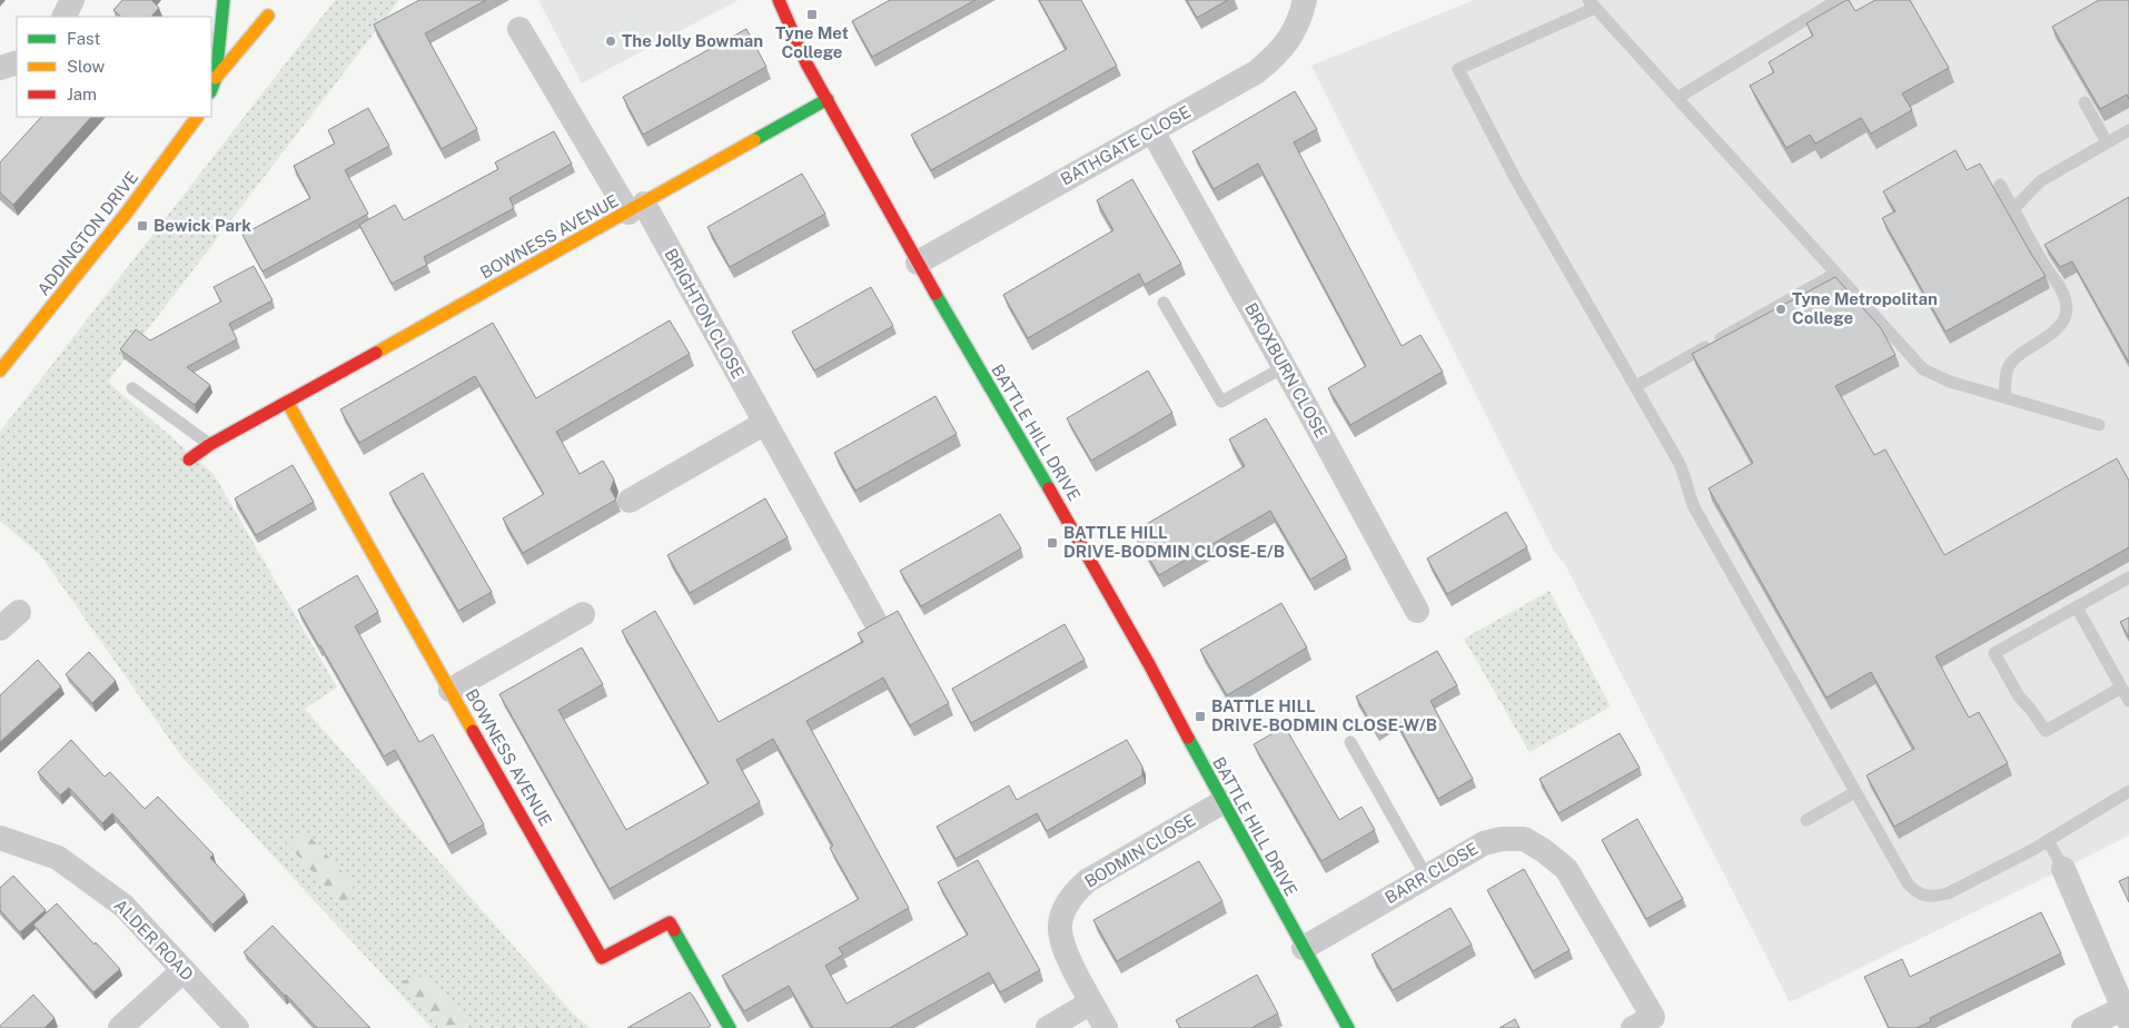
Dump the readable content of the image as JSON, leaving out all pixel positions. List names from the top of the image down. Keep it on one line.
{"streets":{"street":["BATHGATE CLOSE","ADDINGTON DRIVE","BOWNESS AVENUE","BRIGHTON CLOSE","BROXBURN CLOSE","BATTLE HILL DRIVE","BODMIN CLOSE","BARR CLOSE","ALDER ROAD"]},"crossings":[["BATHGATE CLOSE","BROXBURN CLOSE"],["BATHGATE CLOSE","BATTLE HILL DRIVE"],["BOWNESS AVENUE","BRIGHTON CLOSE"],["BOWNESS AVENUE","BATTLE HILL DRIVE"],["BATTLE HILL DRIVE","BODMIN CLOSE"],["BATTLE HILL DRIVE","BARR CLOSE"]],"places":{"transit":["Tyne Met College","Bewick Park","BATTLE HILL DRIVE-BODMIN CLOSE-E/B","BATTLE HILL DRIVE-BODMIN CLOSE-W/B"],"other":["The Jolly Bowman","Tyne Metropolitan College"]},"legend":["Fast","Slow","Jam"]}
